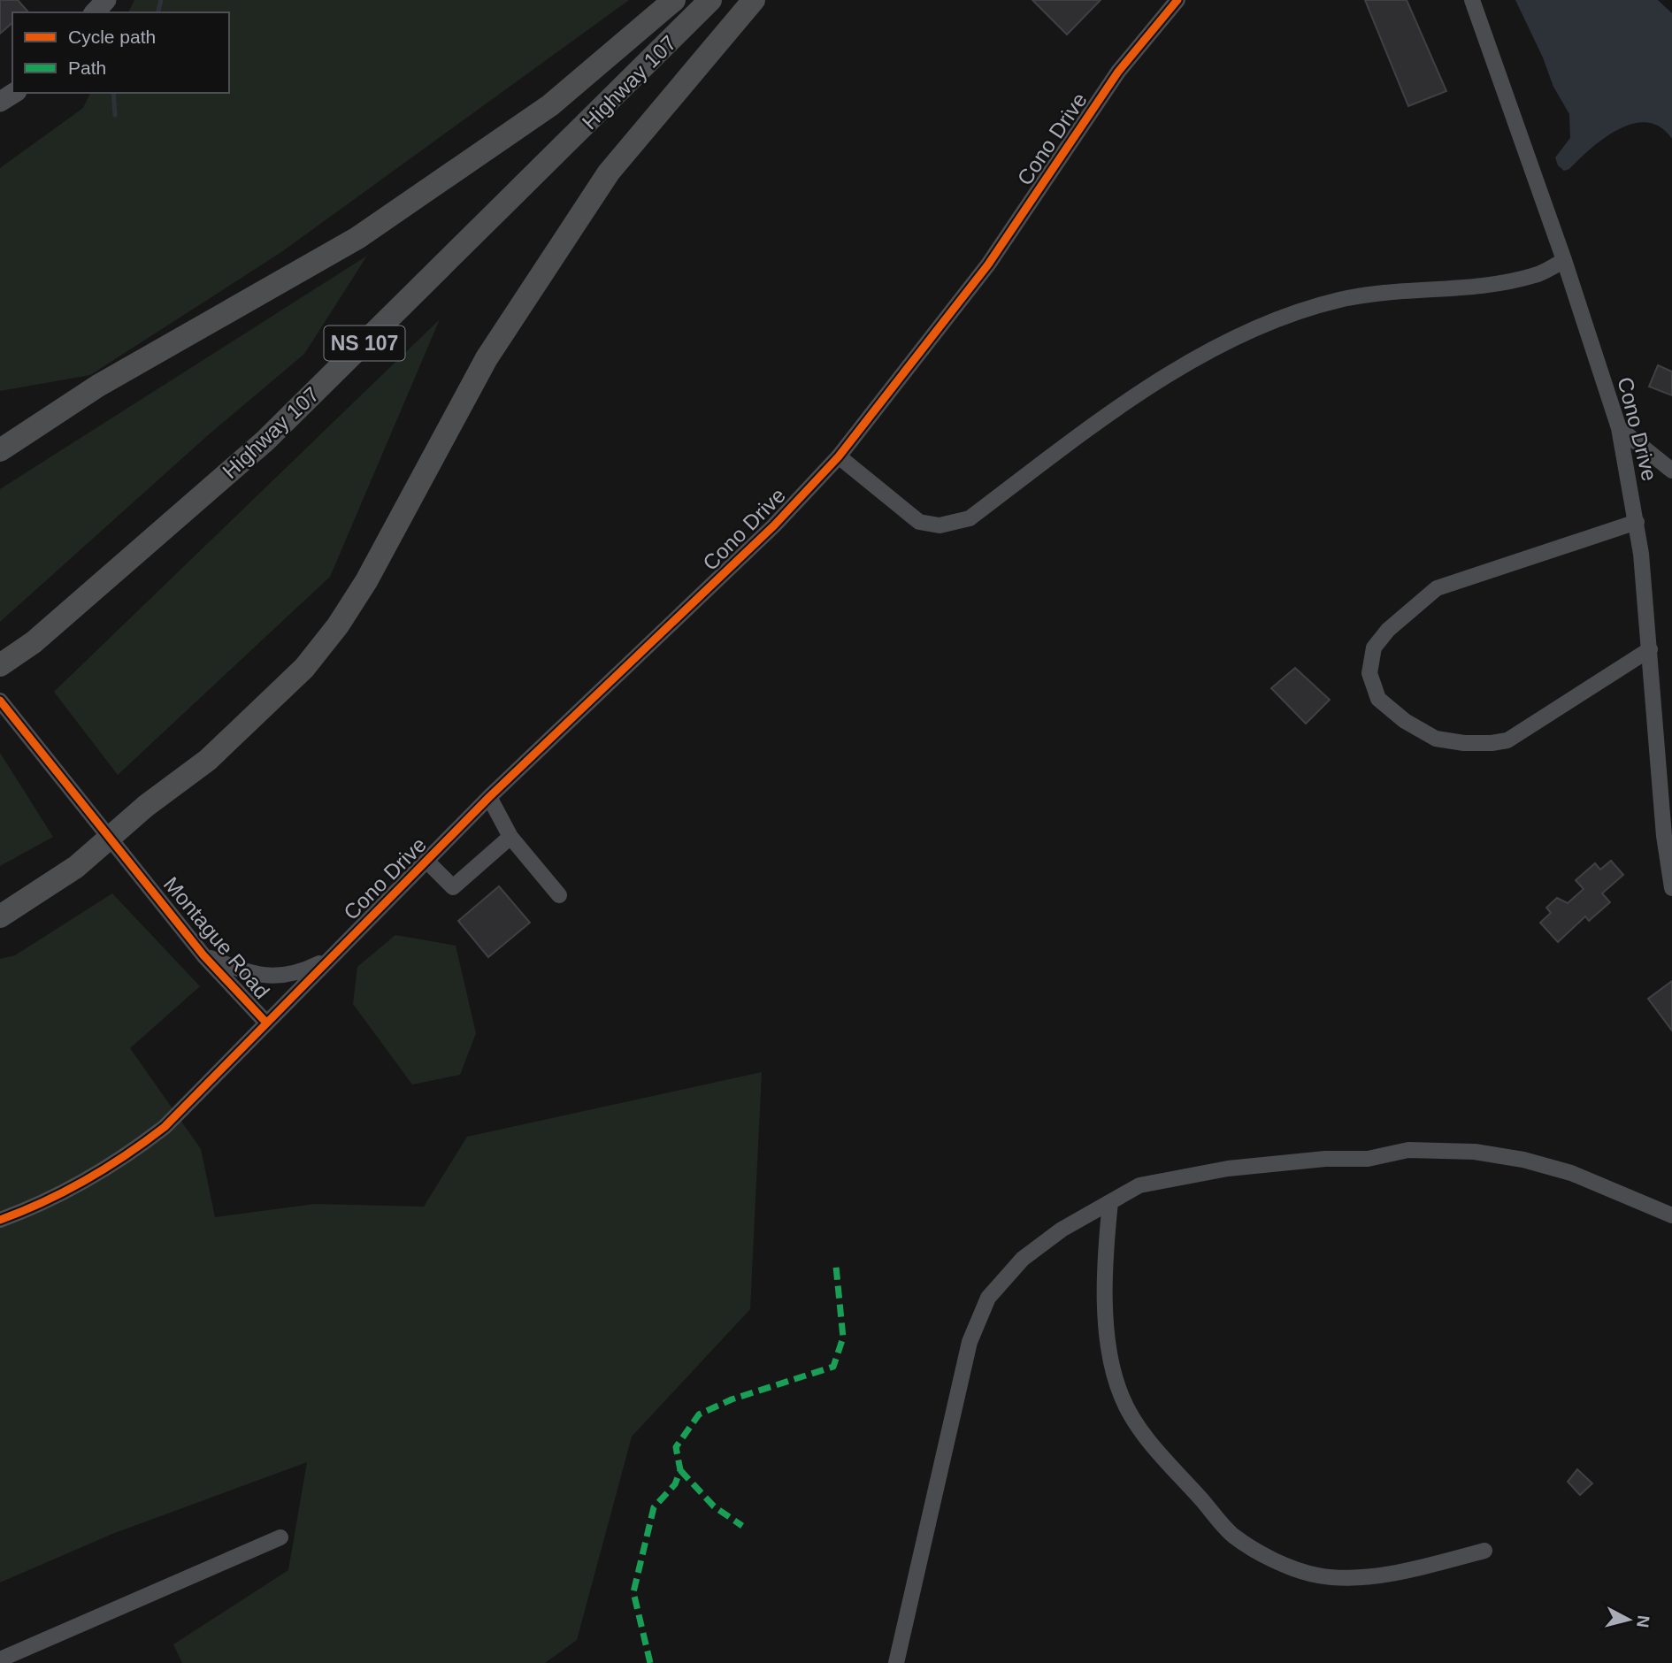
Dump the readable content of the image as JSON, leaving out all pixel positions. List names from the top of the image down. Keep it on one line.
{"streets":{"highway":["Highway 107","NS 107"],"street":["Cono Drive","Montague Road"]},"crossings":[["Cono Drive","Montague Road"]],"legend":["Cycle path","Path"],"north":"right"}
